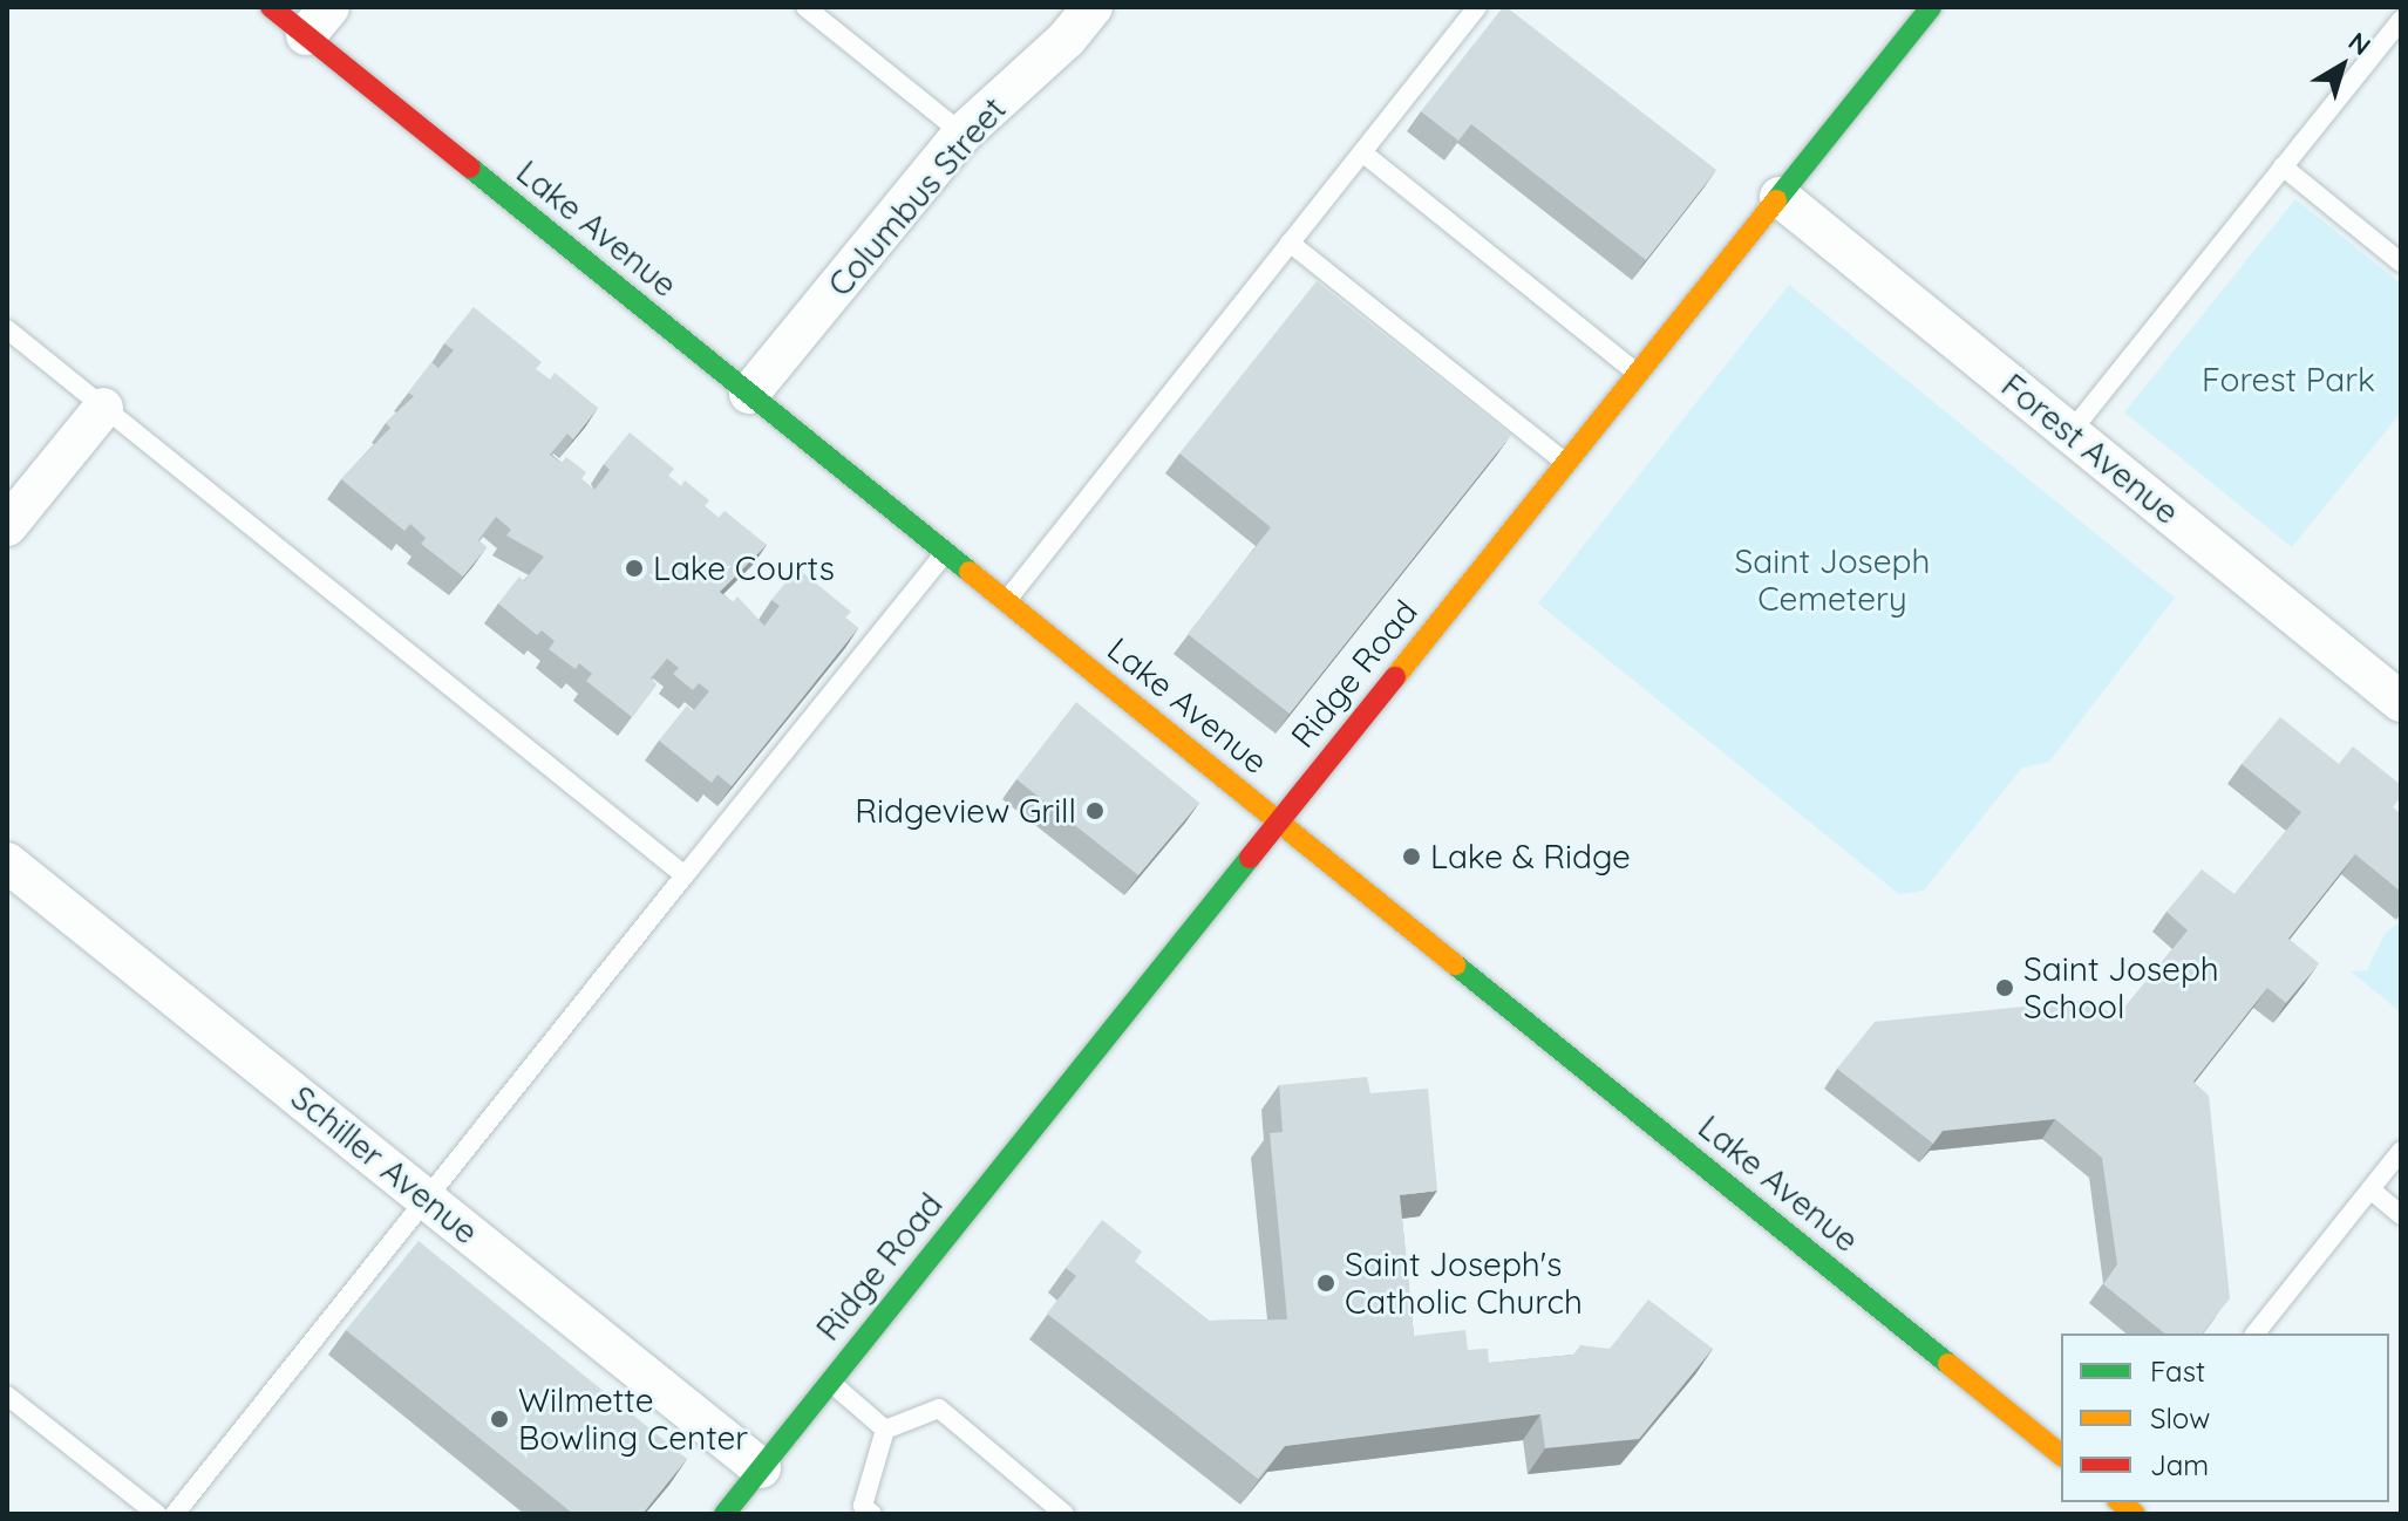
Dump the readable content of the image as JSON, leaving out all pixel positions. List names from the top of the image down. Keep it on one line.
{"streets":{"main road":["Lake Avenue","Ridge Road"],"street":["Columbus Street","Forest Avenue","Schiller Avenue"]},"crossings":[["Columbus Street","Lake Avenue"],["Lake Avenue","Ridge Road"],["Forest Avenue","Ridge Road"],["Ridge Road","Schiller Avenue"]],"parks":["Forest Park","Saint Joseph Cemetery"],"places":["Lake Courts","Ridgeview Grill","Lake & Ridge","Saint Joseph School","Saint Joseph's Catholic Church","Wilmette Bowling Center"],"legend":["Fast","Slow","Jam"],"north":"top right"}
